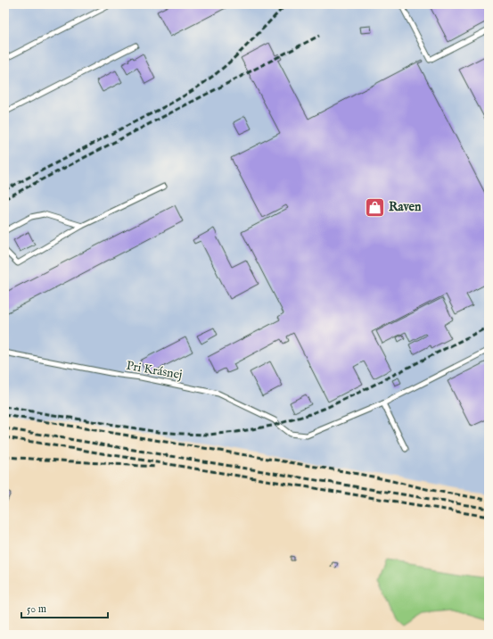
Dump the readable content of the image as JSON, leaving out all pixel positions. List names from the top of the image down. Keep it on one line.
{"streets":{"lane":["Pri Krásnej"]},"places":{"shop":["Raven"]},"scale_bar":"50 m"}
